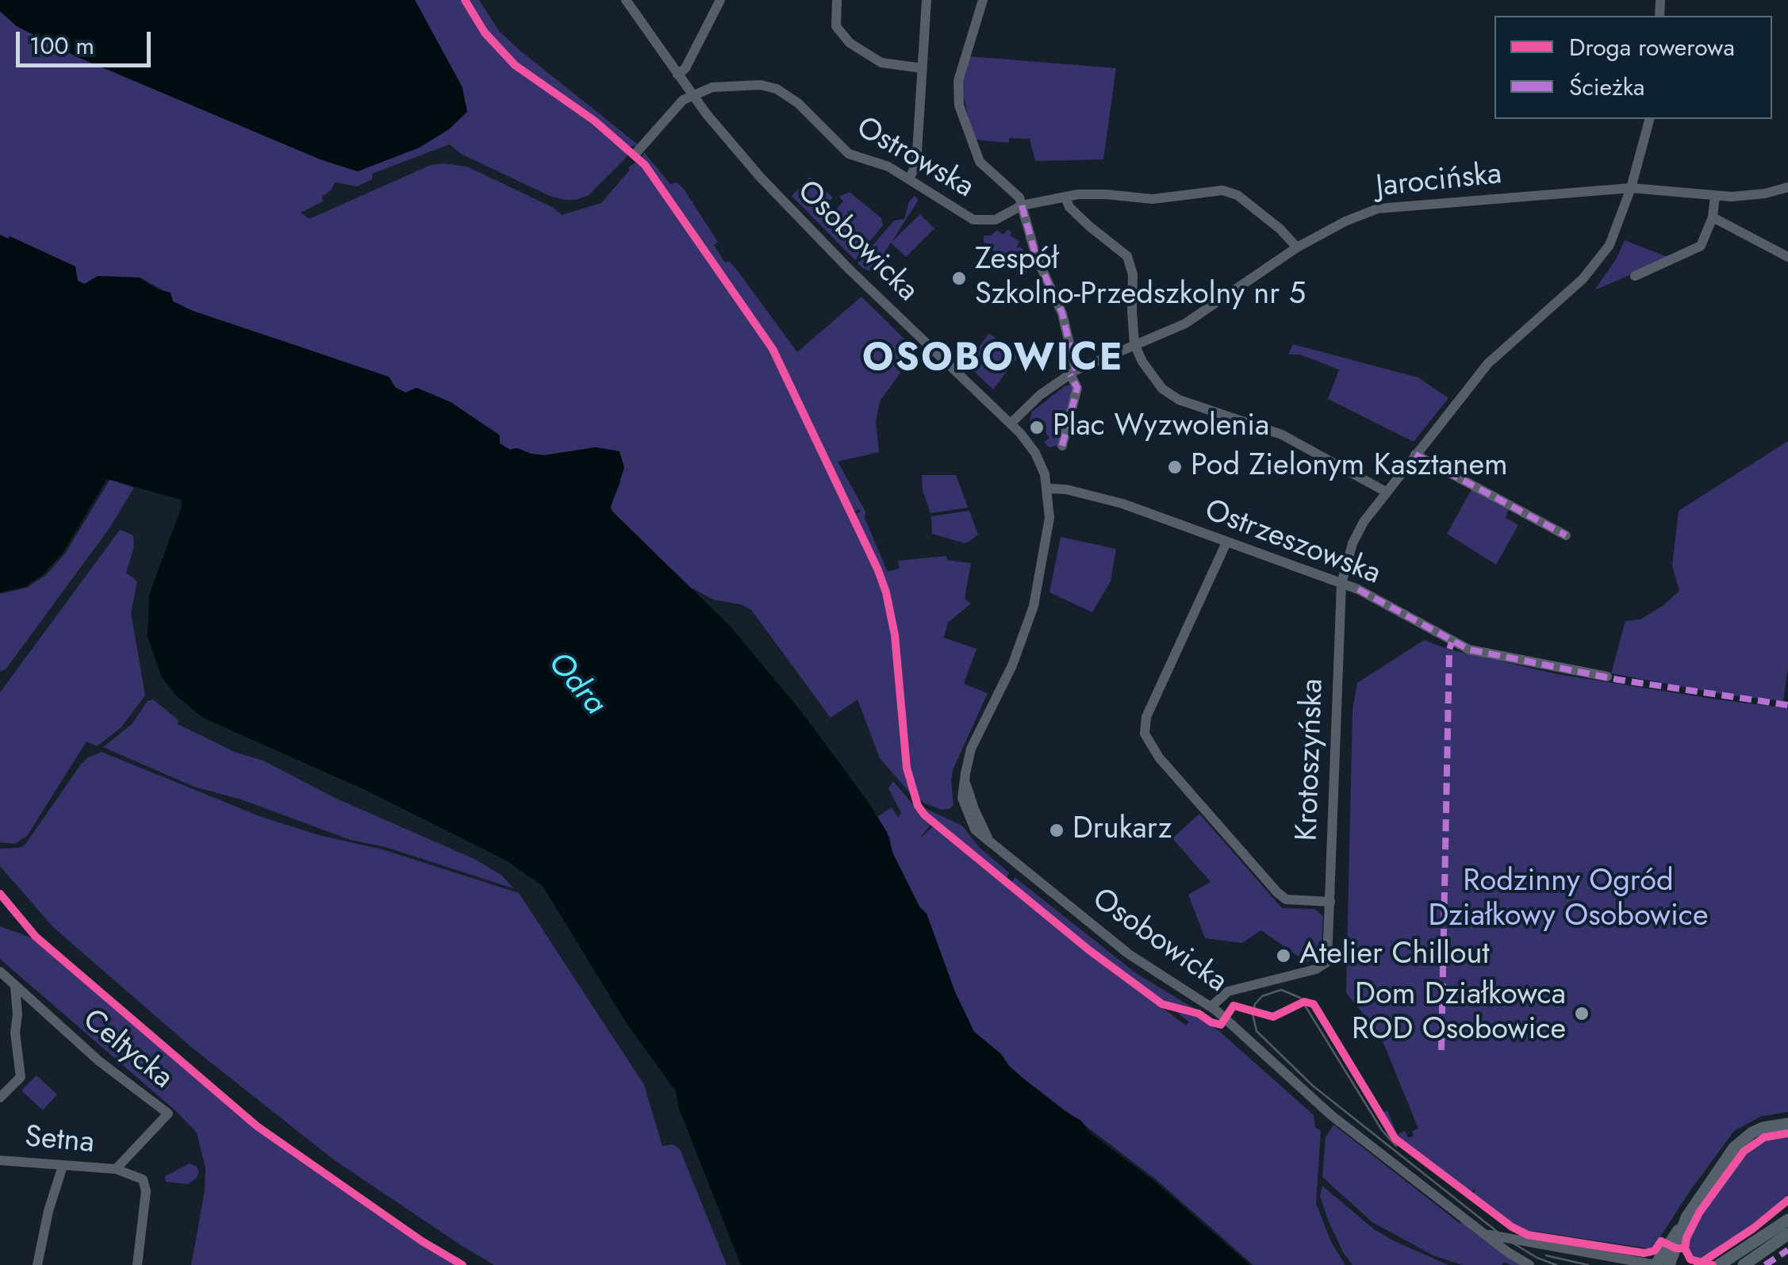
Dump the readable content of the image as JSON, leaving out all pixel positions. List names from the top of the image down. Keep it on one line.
{"streets":{"street":["Ostrowska","Jarocińska","Osobowicka","Ostrzeszowska","Krotoszyńska","Celtycka","Setna"]},"crossings":[["Ostrowska","Jarocińska"],["Ostrowska","Osobowicka"],["Jarocińska","Osobowicka"],["Jarocińska","Krotoszyńska"],["Osobowicka","Ostrzeszowska"],["Osobowicka","Krotoszyńska"],["Ostrzeszowska","Krotoszyńska"],["Celtycka","Setna"]],"districts":["OSOBOWICE"],"water":["Odra"],"parks":["Rodzinny Ogród Działkowy Osobowice"],"places":["Zespół Szkolno-Przedszkolny nr 5","Plac Wyzwolenia","Pod Zielonym Kasztanem","Drukarz","Atelier Chillout","Dom Działkowca ROD Osobowice"],"legend":["Droga rowerowa","Ścieżka"],"scale_bar":"100 m"}
